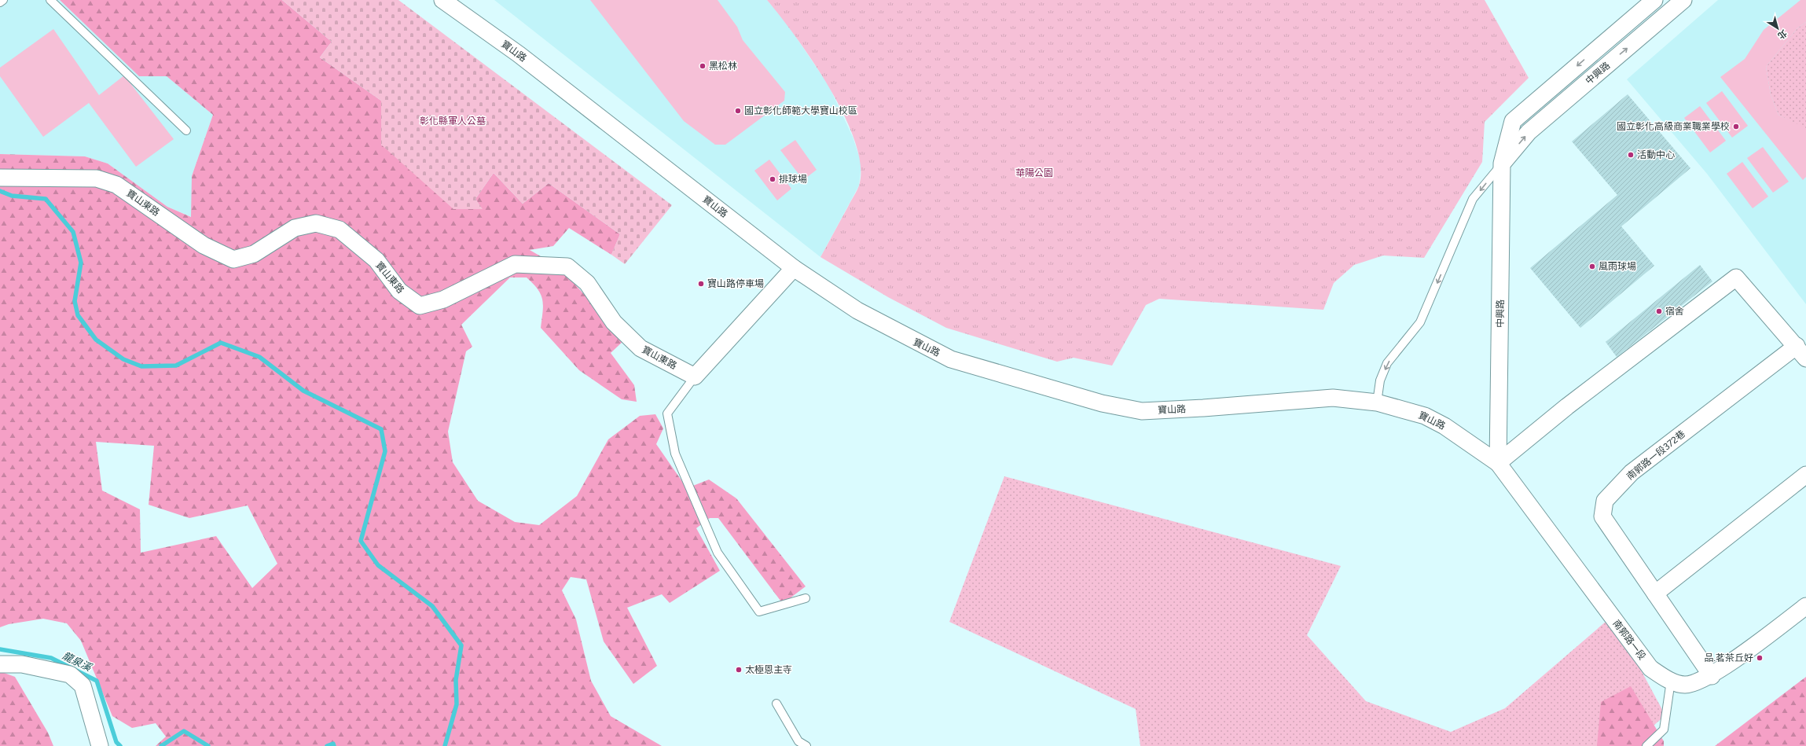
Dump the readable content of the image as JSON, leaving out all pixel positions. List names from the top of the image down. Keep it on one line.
{"streets":{"street":["寶山路","中興路","寶山東路","南郭路一段372巷","南郭路一段"]},"crossings":[["寶山路","中興路"],["寶山路","南郭路一段372巷"],["寶山路","南郭路一段"],["中興路","南郭路一段372巷"],["中興路","南郭路一段"],["南郭路一段372巷","南郭路一段"]],"water":["龍泉溪"],"parks":["彰化縣軍人公墓","華陽公園"],"places":["黑松林","國立彰化師範大學寶山校區","國立彰化高級商業職業學校","活動中心","排球場","風雨球場","寶山路停車場","宿舍","品.茗茶丘好","太極恩主寺"],"north":"bottom right"}
